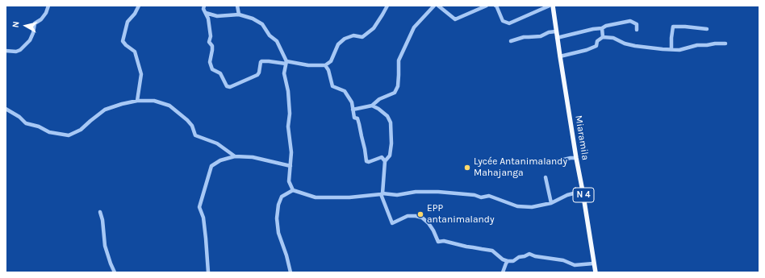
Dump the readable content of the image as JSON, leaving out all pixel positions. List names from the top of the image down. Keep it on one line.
{"streets":{"main road":["Miaramila","N 4"]},"places":["Lycée Antanimalandy Mahajanga","EPP antanimalandy"],"north":"left"}
